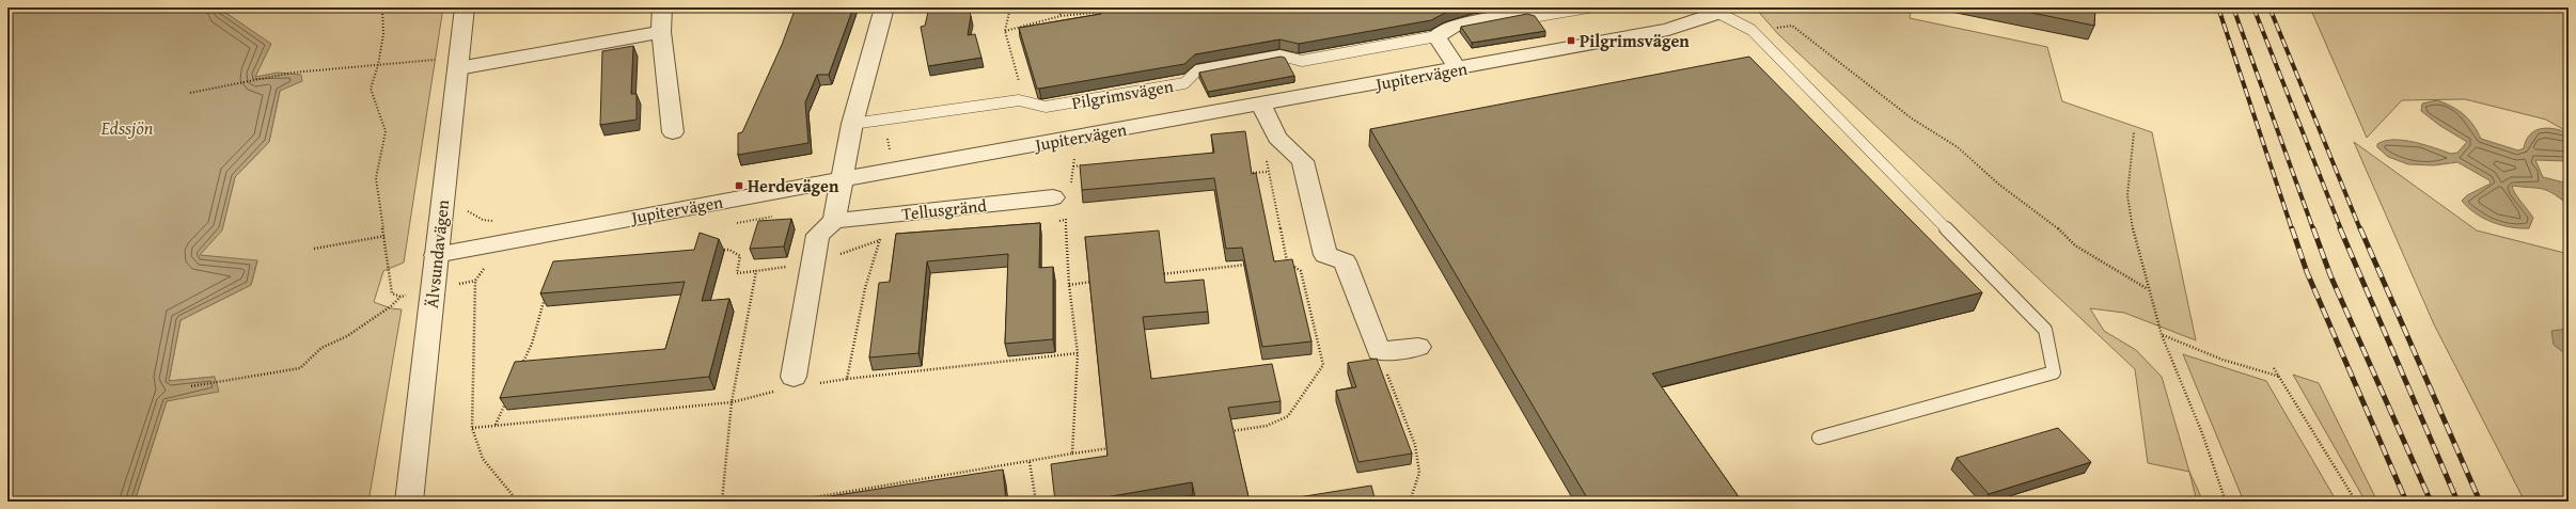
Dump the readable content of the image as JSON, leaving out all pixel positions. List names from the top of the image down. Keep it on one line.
{"streets":{"street":["Jupitervägen","Pilgrimsvägen","Tellusgränd","Älvsundavägen"]},"crossings":[["Jupitervägen","Älvsundavägen"]],"water":["Edssjön"],"places":{"transit":["Pilgrimsvägen","Herdevägen"]}}
